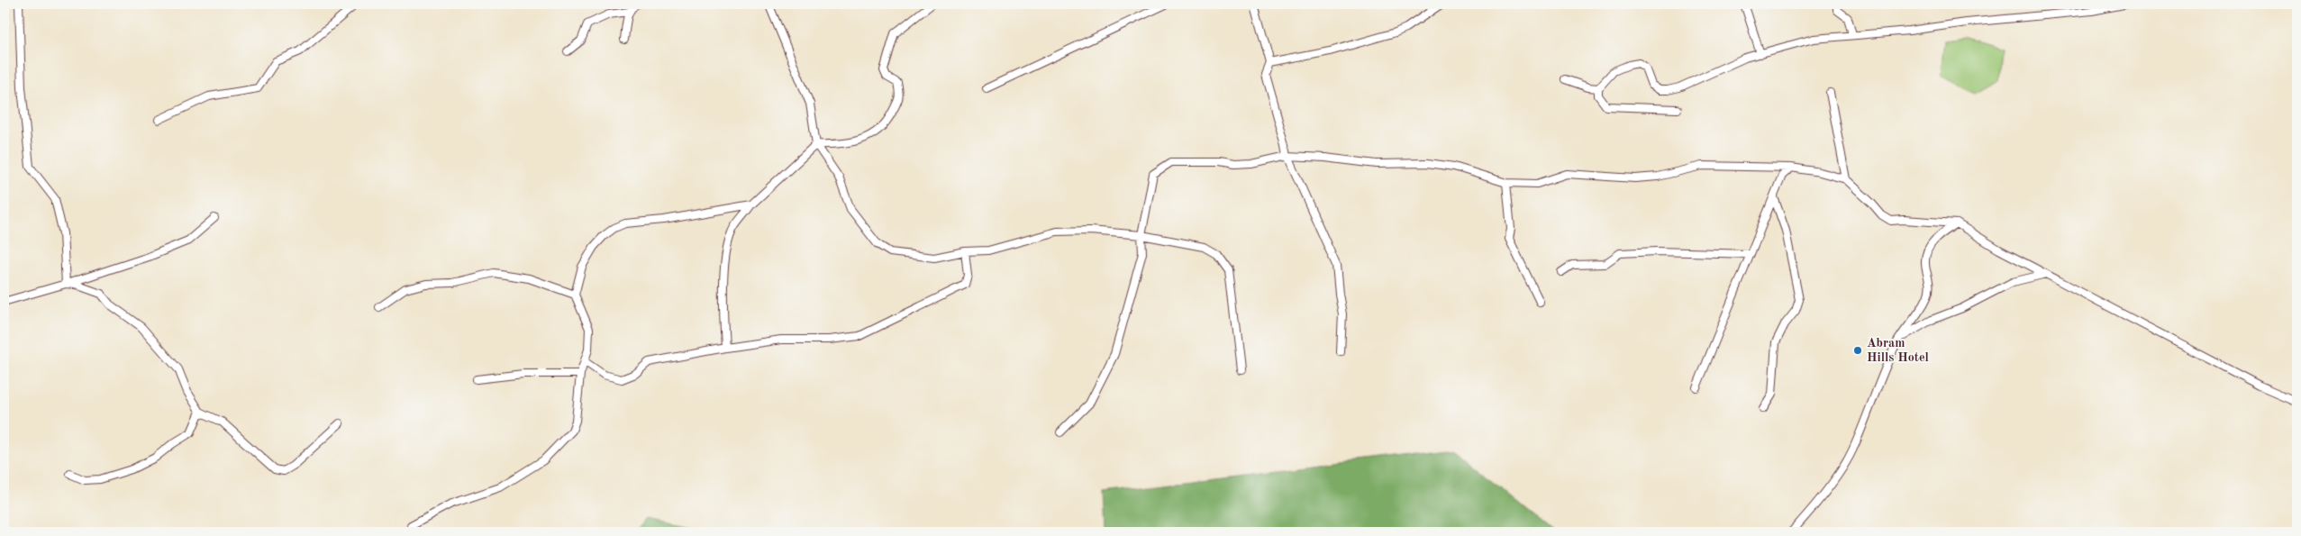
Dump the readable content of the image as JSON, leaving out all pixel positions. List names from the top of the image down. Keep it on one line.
{"places":["Abram Hills Hotel"]}
